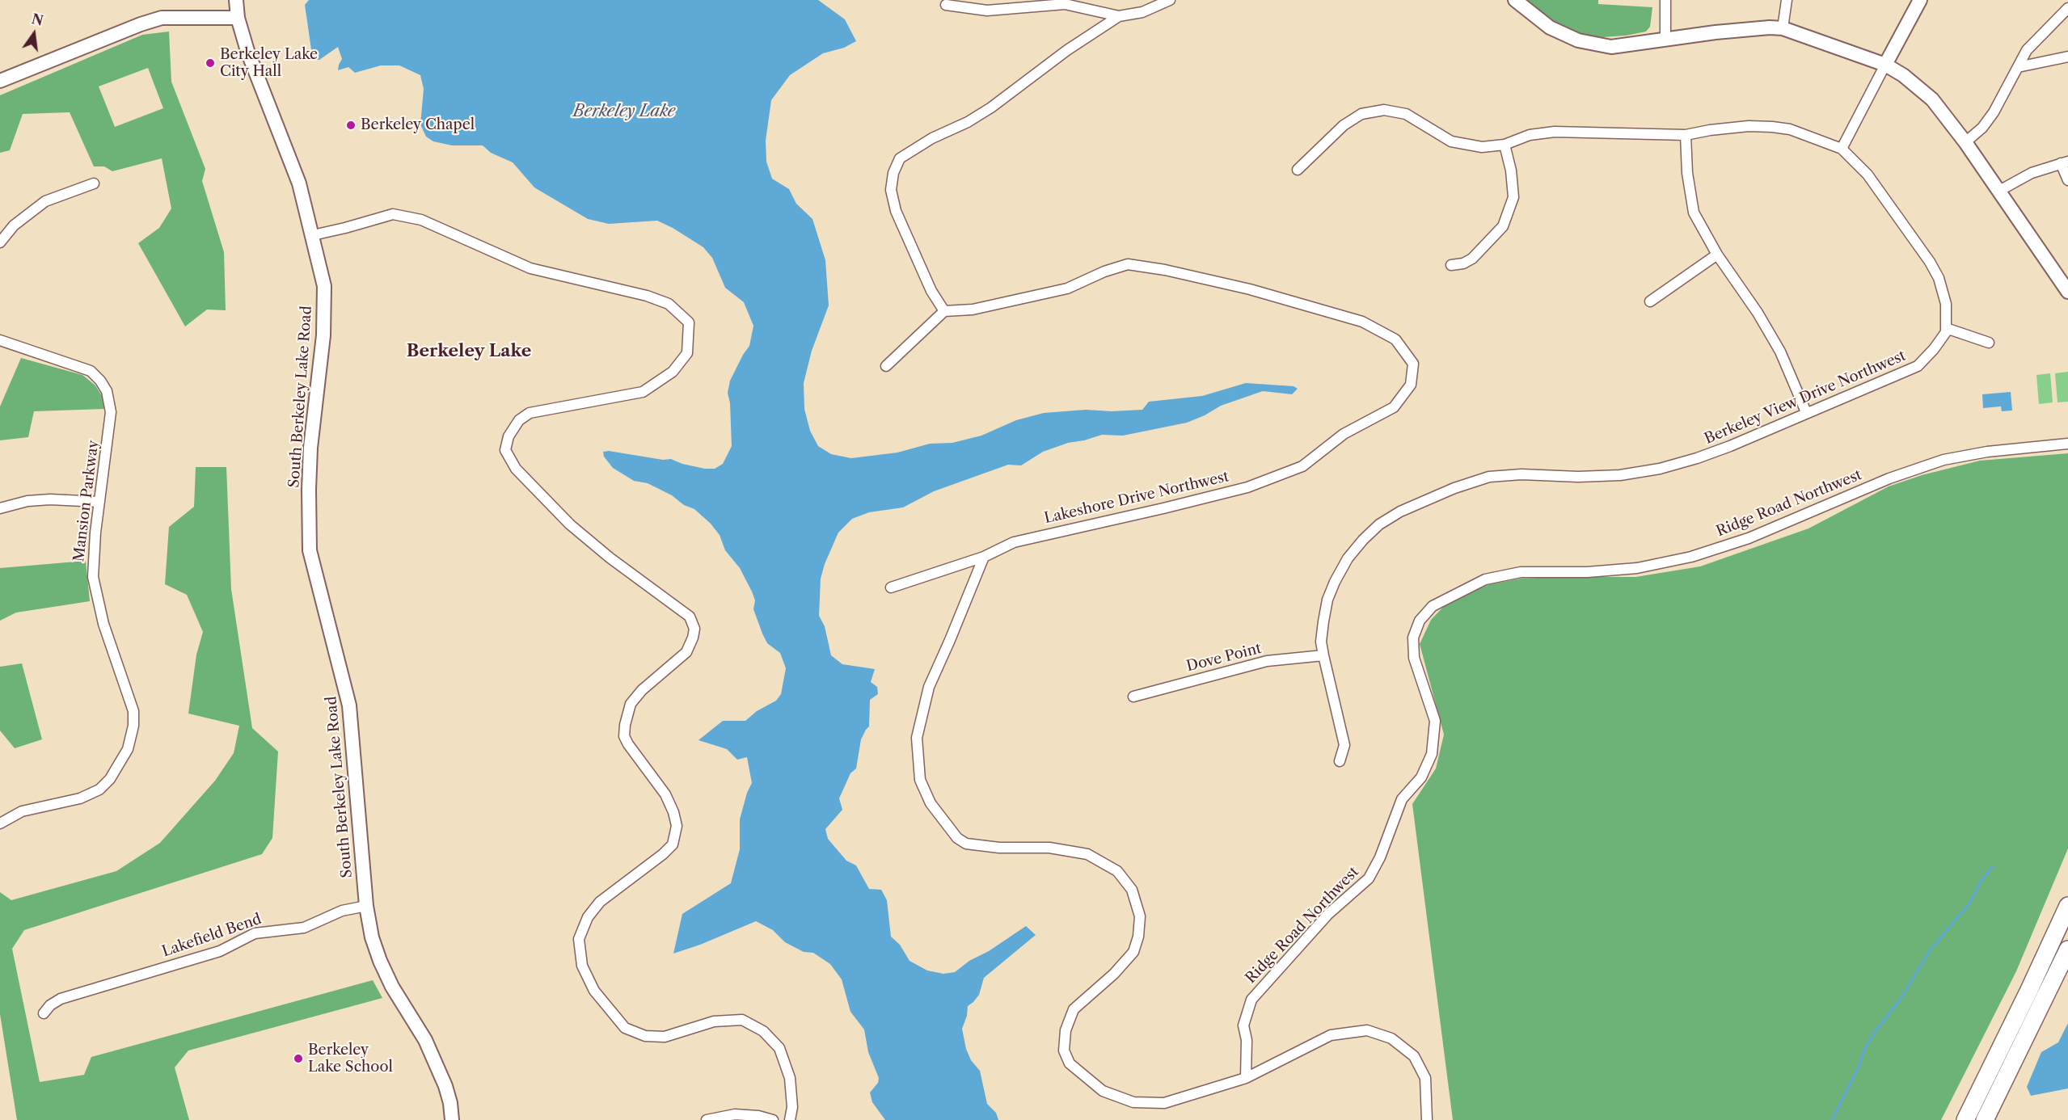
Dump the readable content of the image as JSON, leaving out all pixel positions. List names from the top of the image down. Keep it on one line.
{"streets":{"street":["South Berkeley Lake Road","Berkeley View Drive Northwest","Lakeshore Drive Northwest","Mansion Parkway","Ridge Road Northwest","Dove Point","Lakefield Bend"]},"crossings":[["South Berkeley Lake Road","Lakefield Bend"],["Berkeley View Drive Northwest","Dove Point"]],"districts":["Berkeley Lake"],"water":["Berkeley Lake"],"places":["Berkeley Lake City Hall","Berkeley Chapel","Berkeley Lake School"],"north":"top"}
